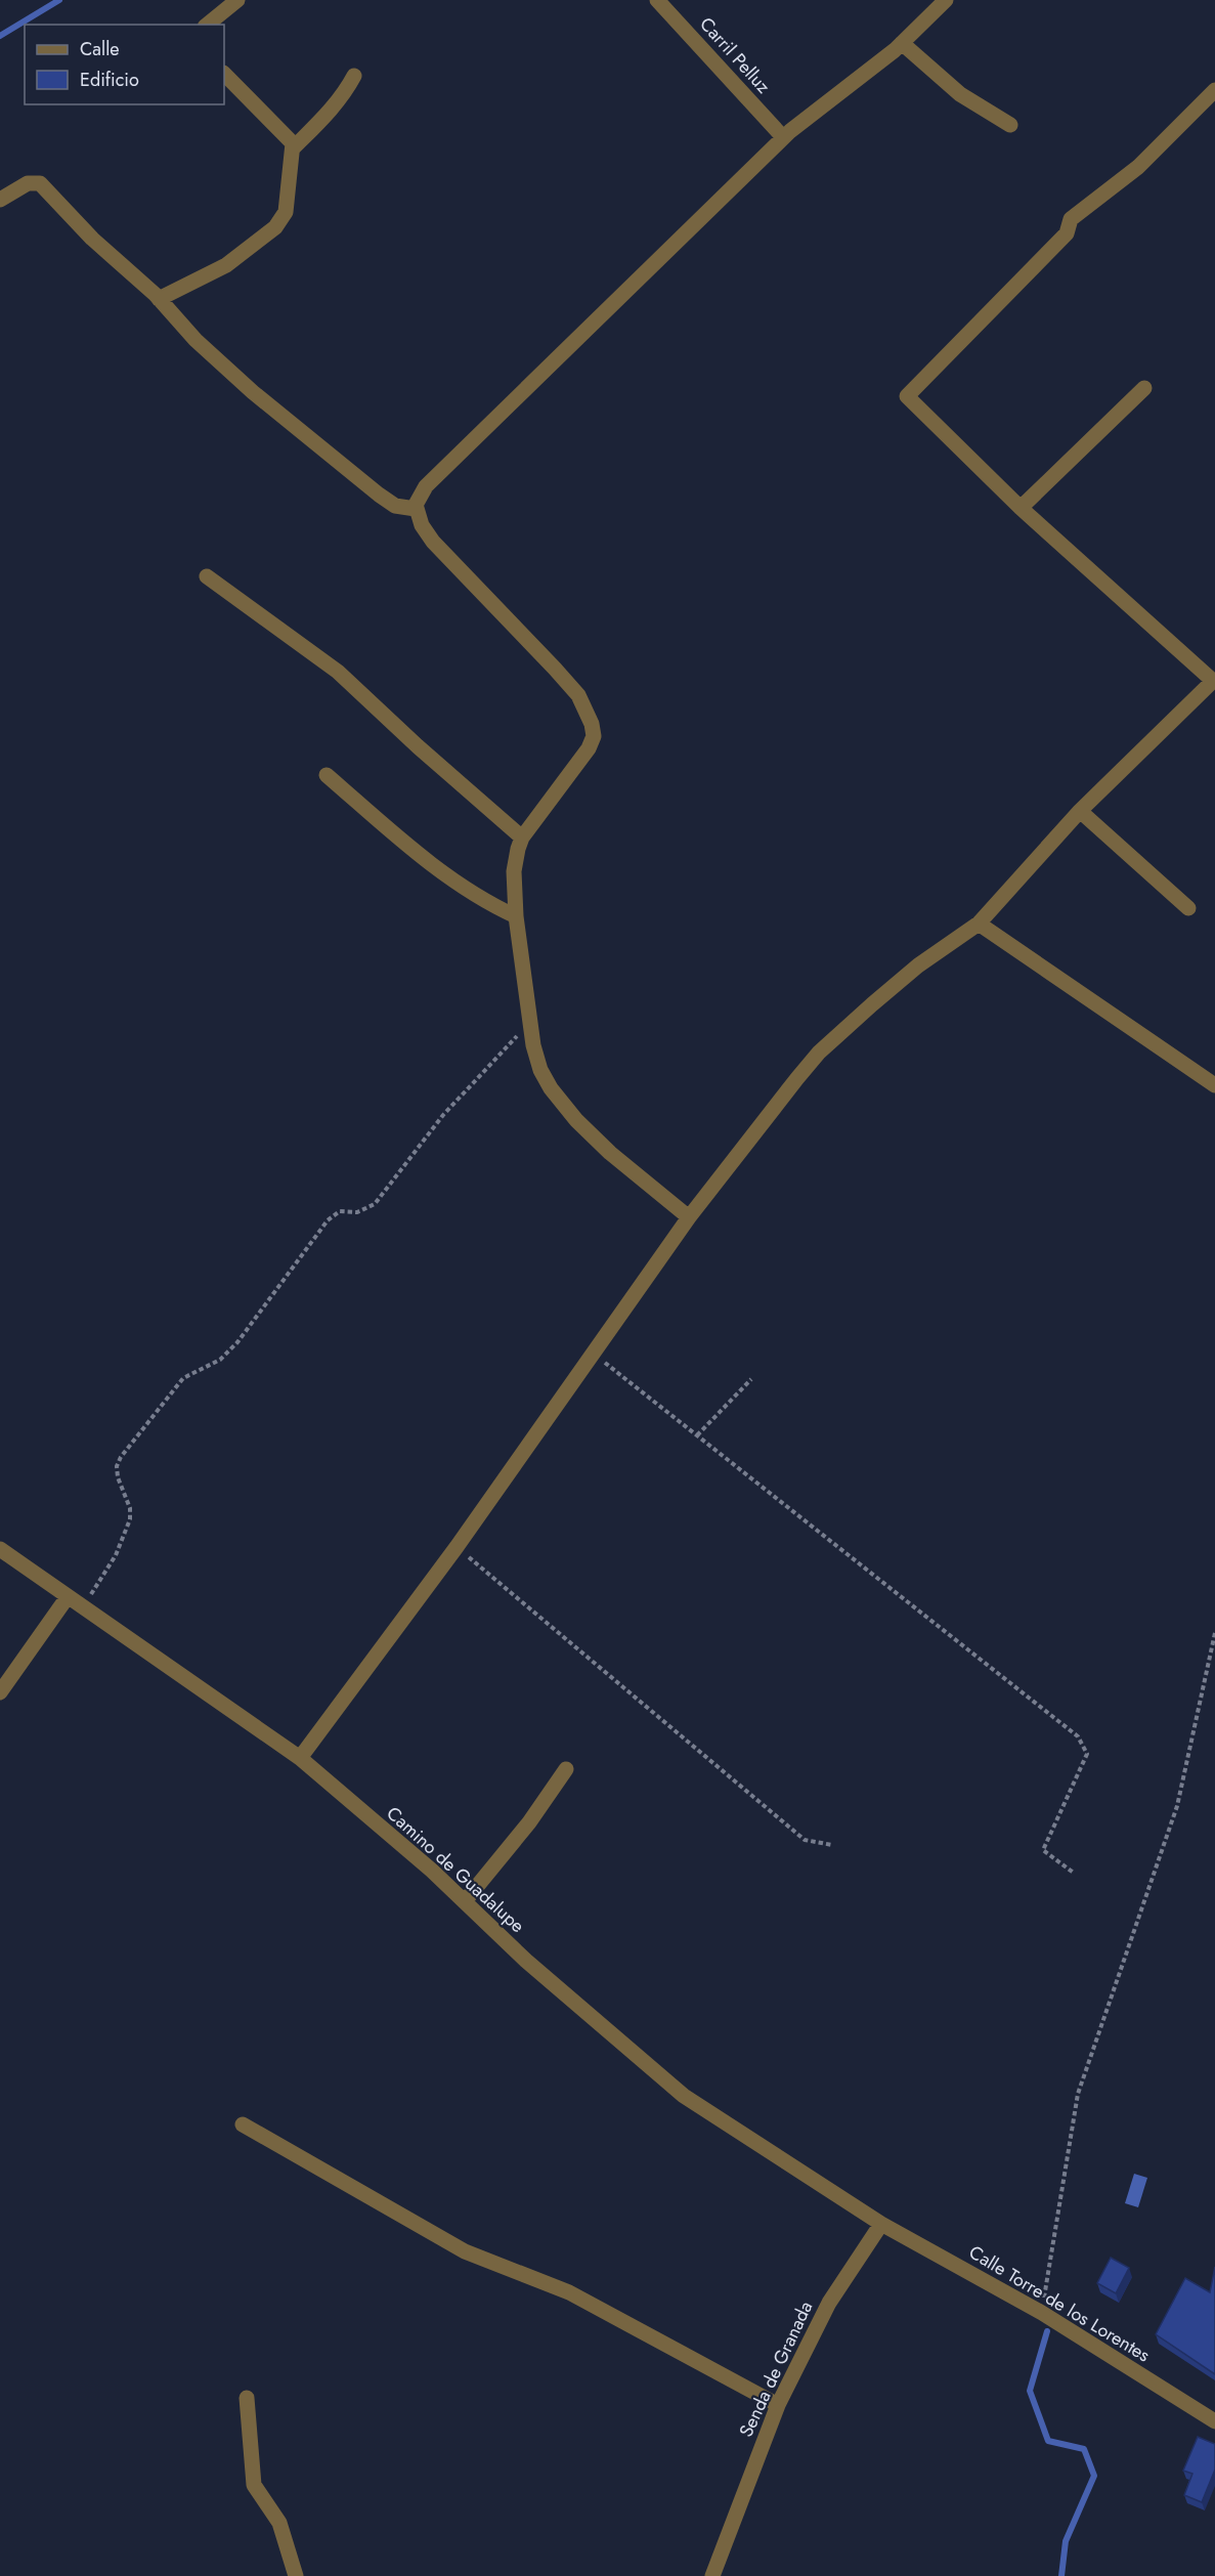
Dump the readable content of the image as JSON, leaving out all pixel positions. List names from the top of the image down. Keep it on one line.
{"streets":{"street":["Carril Pelluz","Camino de Guadalupe","Calle Torre de los Lorentes","Senda de Granada"]},"crossings":[["Camino de Guadalupe","Calle Torre de los Lorentes"],["Camino de Guadalupe","Senda de Granada"],["Calle Torre de los Lorentes","Senda de Granada"]],"legend":["Calle","Edificio"]}
